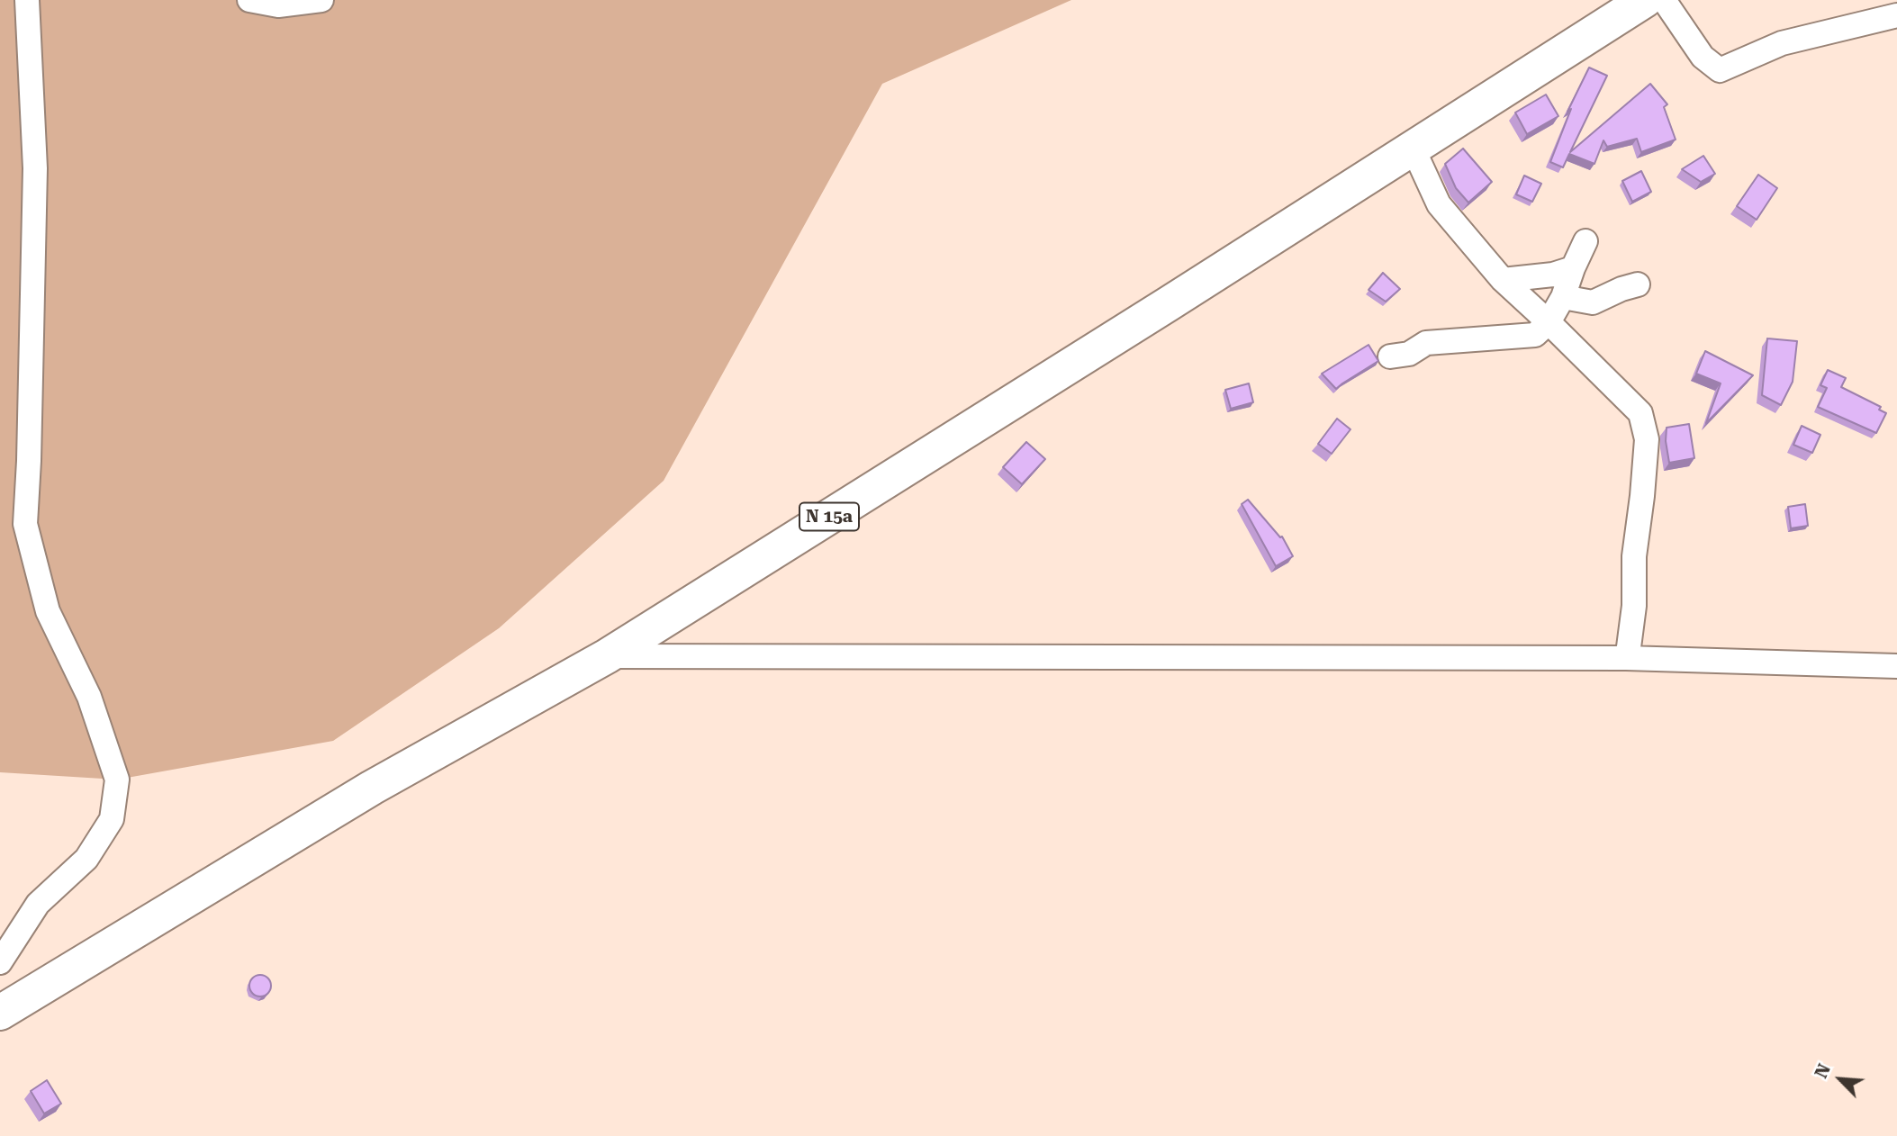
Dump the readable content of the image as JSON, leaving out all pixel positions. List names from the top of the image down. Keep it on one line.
{"streets":{"highway":["N 15a"]},"north":"top left"}
